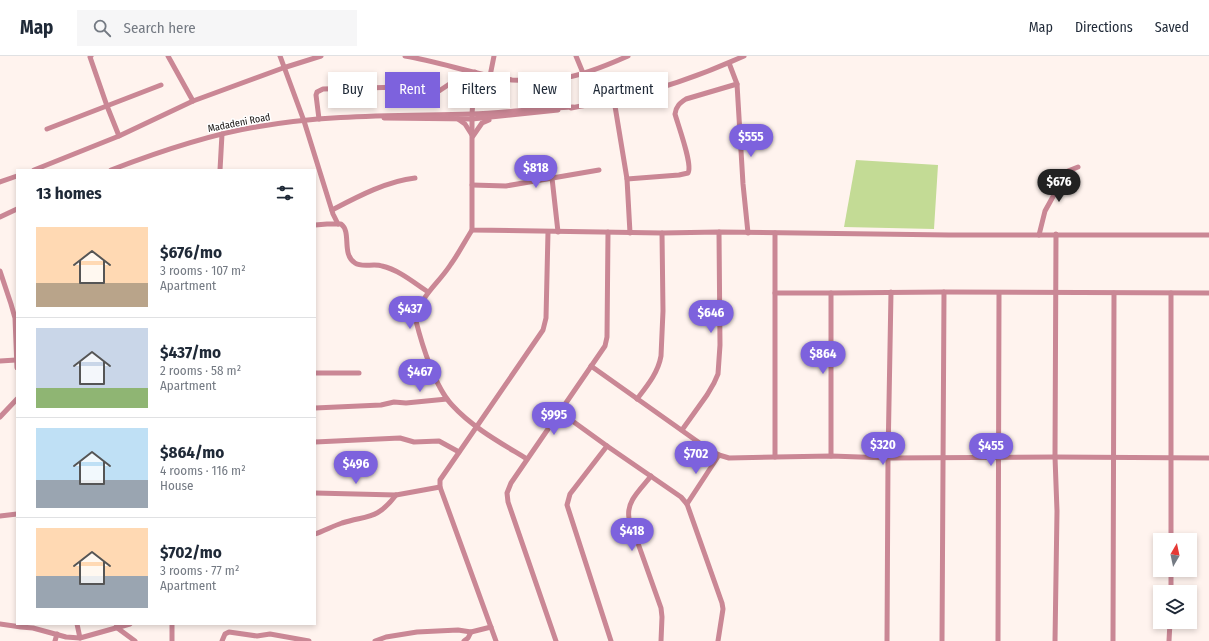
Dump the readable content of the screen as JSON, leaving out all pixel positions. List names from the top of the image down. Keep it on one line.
{"streets":{"street":["Madadeni Road"]},"north":"top","page":{"header":"Map","search":"Search here","nav":["Map","Directions","Saved"],"chip":["Buy","Rent","Filters","New","Apartment"],"price":["$555","$818","$676","$437","$646","$864","$467","$995","$320","$455","$702","$496","$418"],"heading":"13 homes","list":[{"name":"$676/mo","note":"3 rooms · 107 m² · Apartment"},{"name":"$437/mo","note":"2 rooms · 58 m² · Apartment"},{"name":"$864/mo","note":"4 rooms · 116 m² · House"},{"name":"$702/mo","note":"3 rooms · 77 m² · Apartment"}]}}
